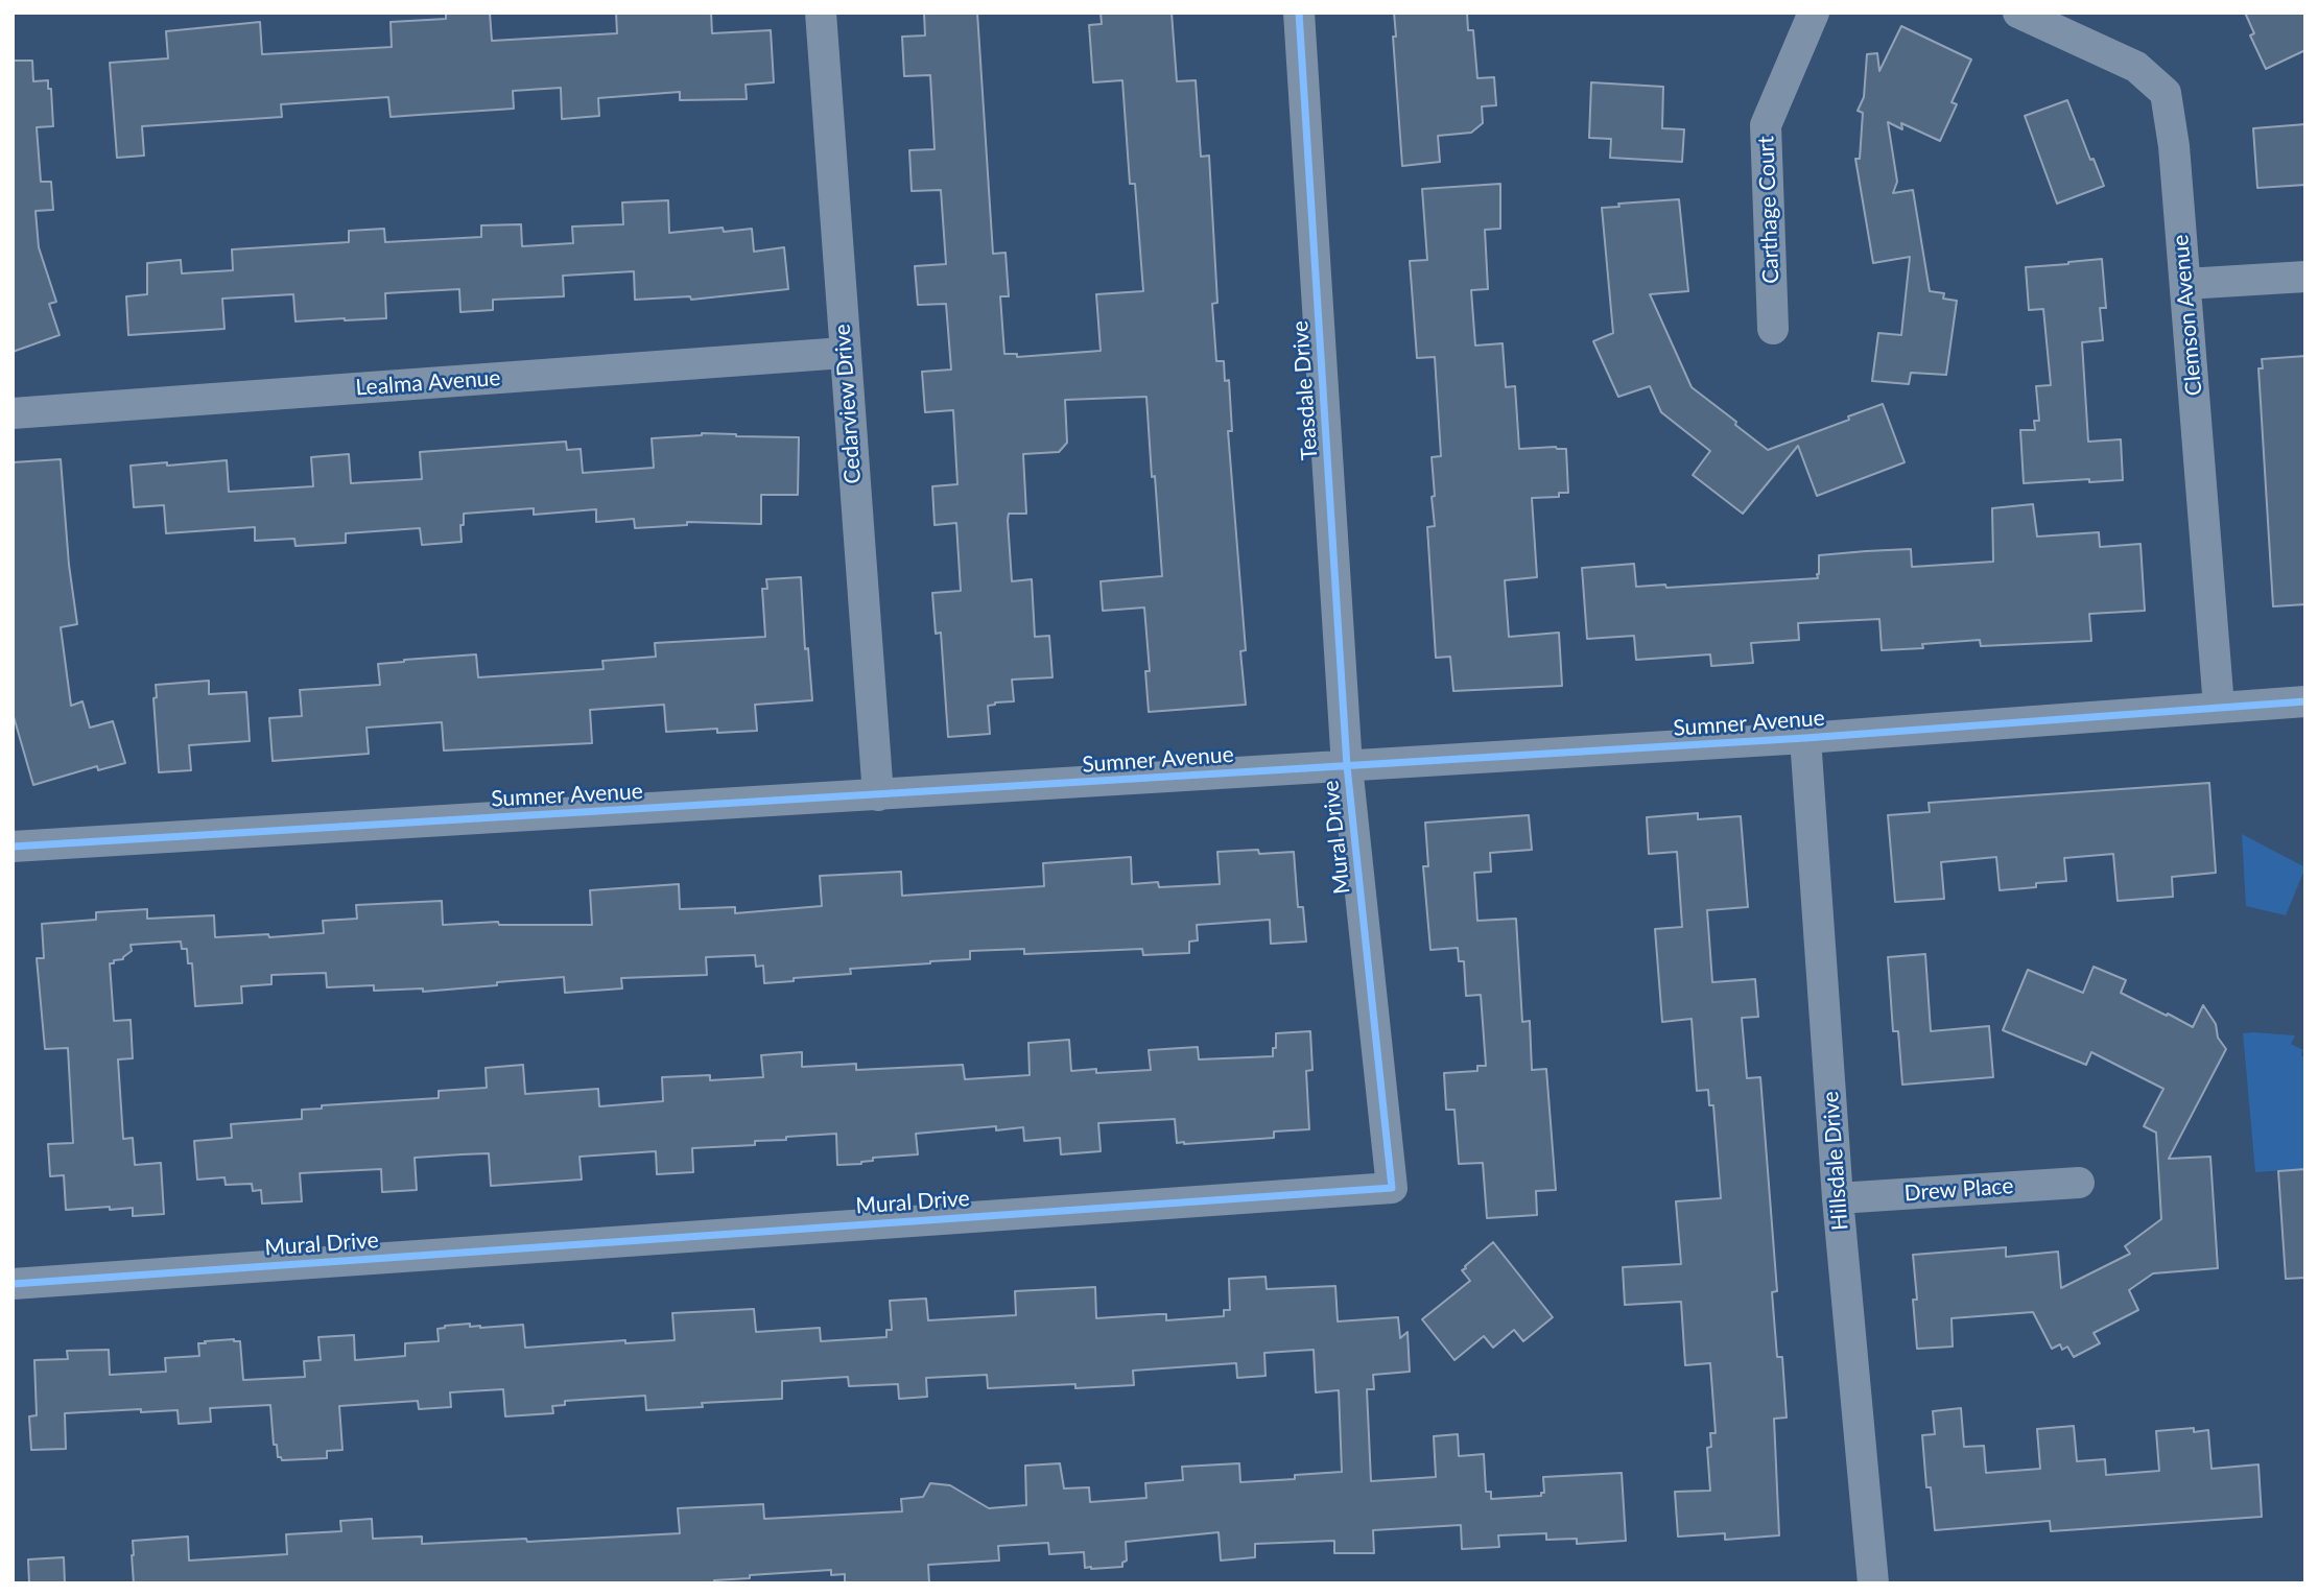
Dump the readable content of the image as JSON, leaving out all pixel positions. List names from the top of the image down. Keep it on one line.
{"streets":{"street":["Carthage Court","Clemson Avenue","Lealma Avenue","Teasdale Drive","Cedarview Drive","Sumner Avenue","Mural Drive","Hillsdale Drive","Drew Place"]},"crossings":[["Clemson Avenue","Sumner Avenue"],["Lealma Avenue","Cedarview Drive"],["Teasdale Drive","Sumner Avenue"],["Teasdale Drive","Mural Drive"],["Cedarview Drive","Sumner Avenue"],["Sumner Avenue","Mural Drive"],["Sumner Avenue","Hillsdale Drive"],["Hillsdale Drive","Drew Place"]]}
